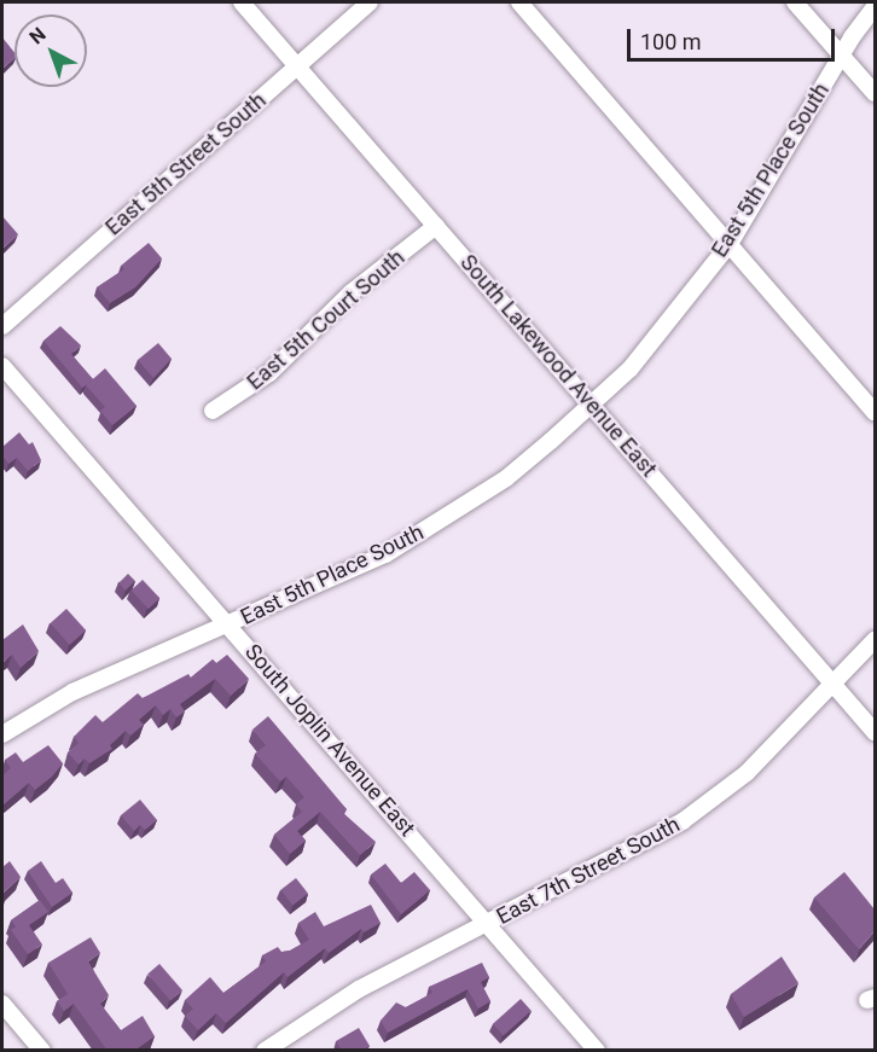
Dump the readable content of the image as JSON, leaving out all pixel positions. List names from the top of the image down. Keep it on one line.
{"streets":{"street":["East 5th Street South","East 5th Place South","East 5th Court South","South Lakewood Avenue East","South Joplin Avenue East","East 7th Street South"]},"crossings":[["East 5th Street South","South Lakewood Avenue East"],["East 5th Place South","South Lakewood Avenue East"],["East 5th Place South","South Joplin Avenue East"],["East 5th Court South","South Lakewood Avenue East"],["South Lakewood Avenue East","East 7th Street South"],["South Joplin Avenue East","East 7th Street South"]],"scale_bar":"100 m","north":"top left"}
